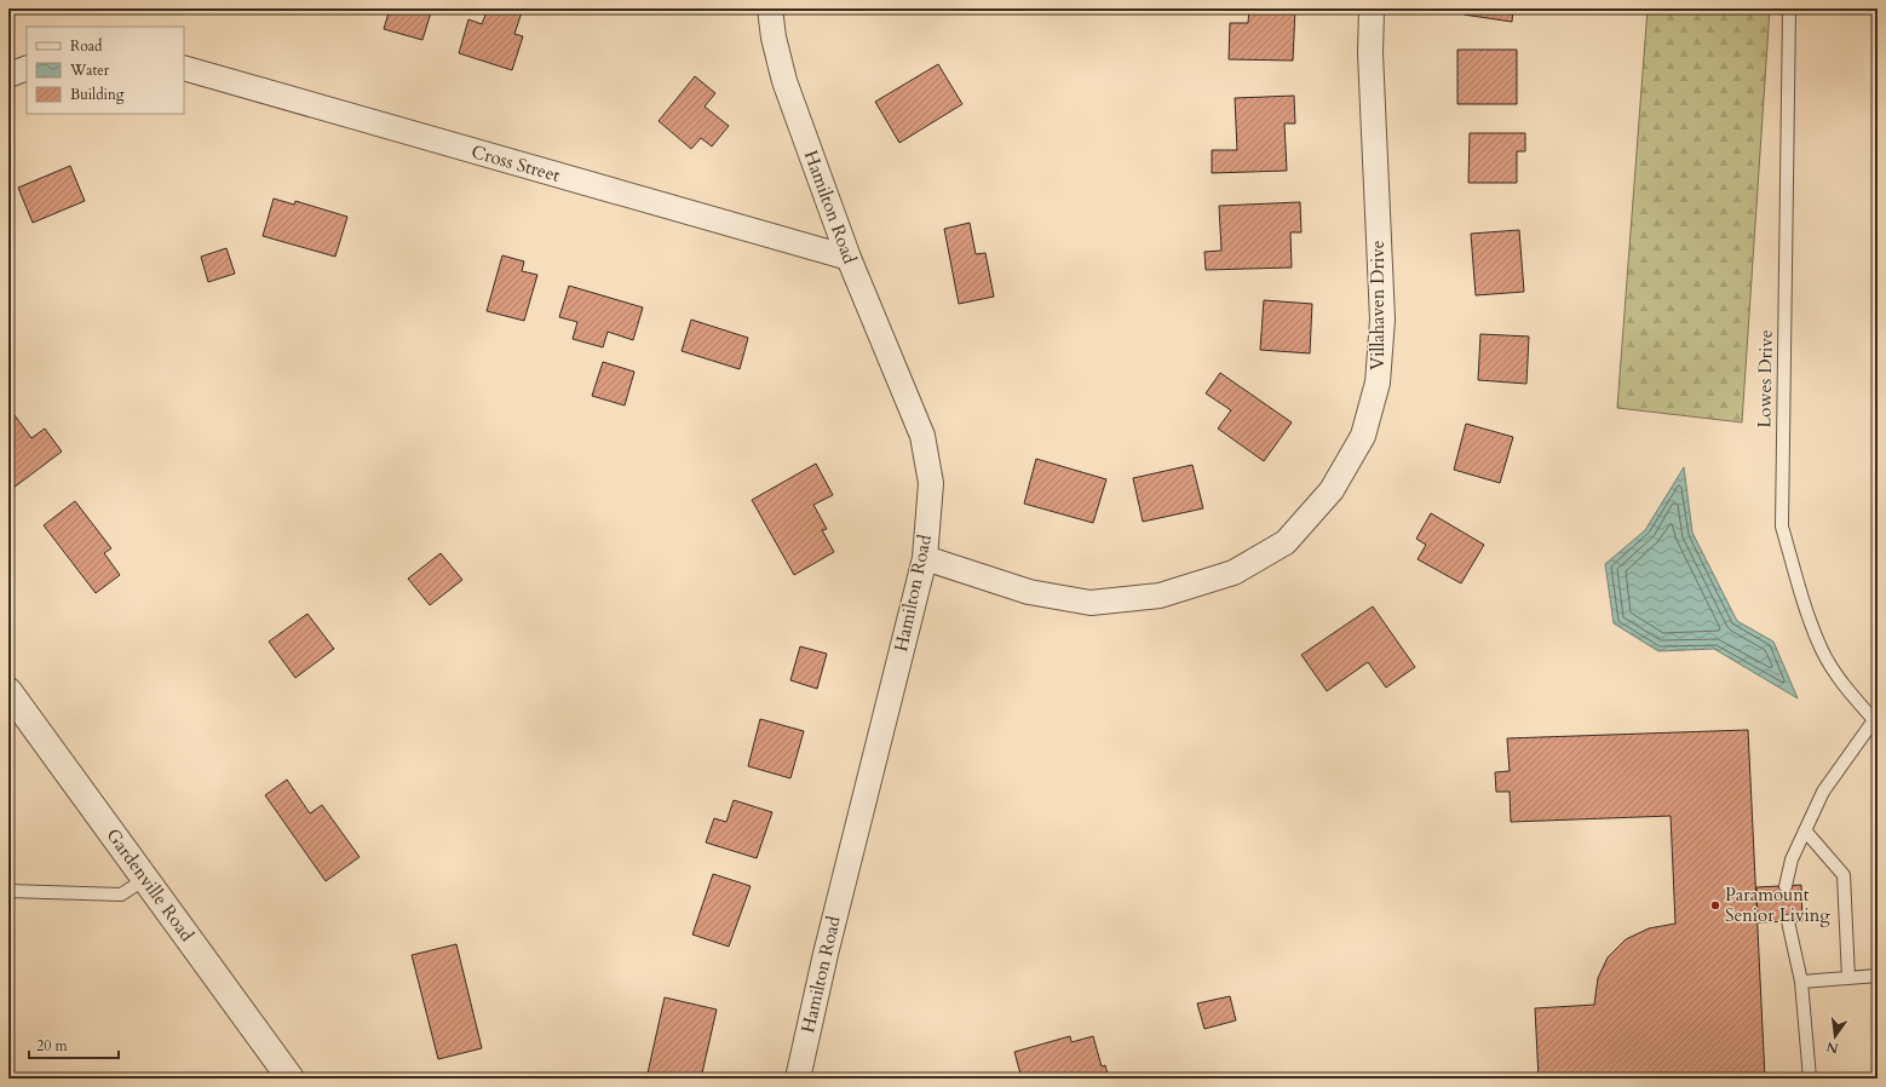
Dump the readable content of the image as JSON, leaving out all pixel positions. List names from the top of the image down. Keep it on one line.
{"streets":{"street":["Cross Street","Hamilton Road","Villahaven Drive","Gardenville Road"],"lane":["Lowes Drive"]},"crossings":[["Cross Street","Hamilton Road"],["Hamilton Road","Villahaven Drive"]],"places":["Paramount Senior Living"],"legend":["Road","Water","Building"],"scale_bar":"20 m","north":"bottom"}
